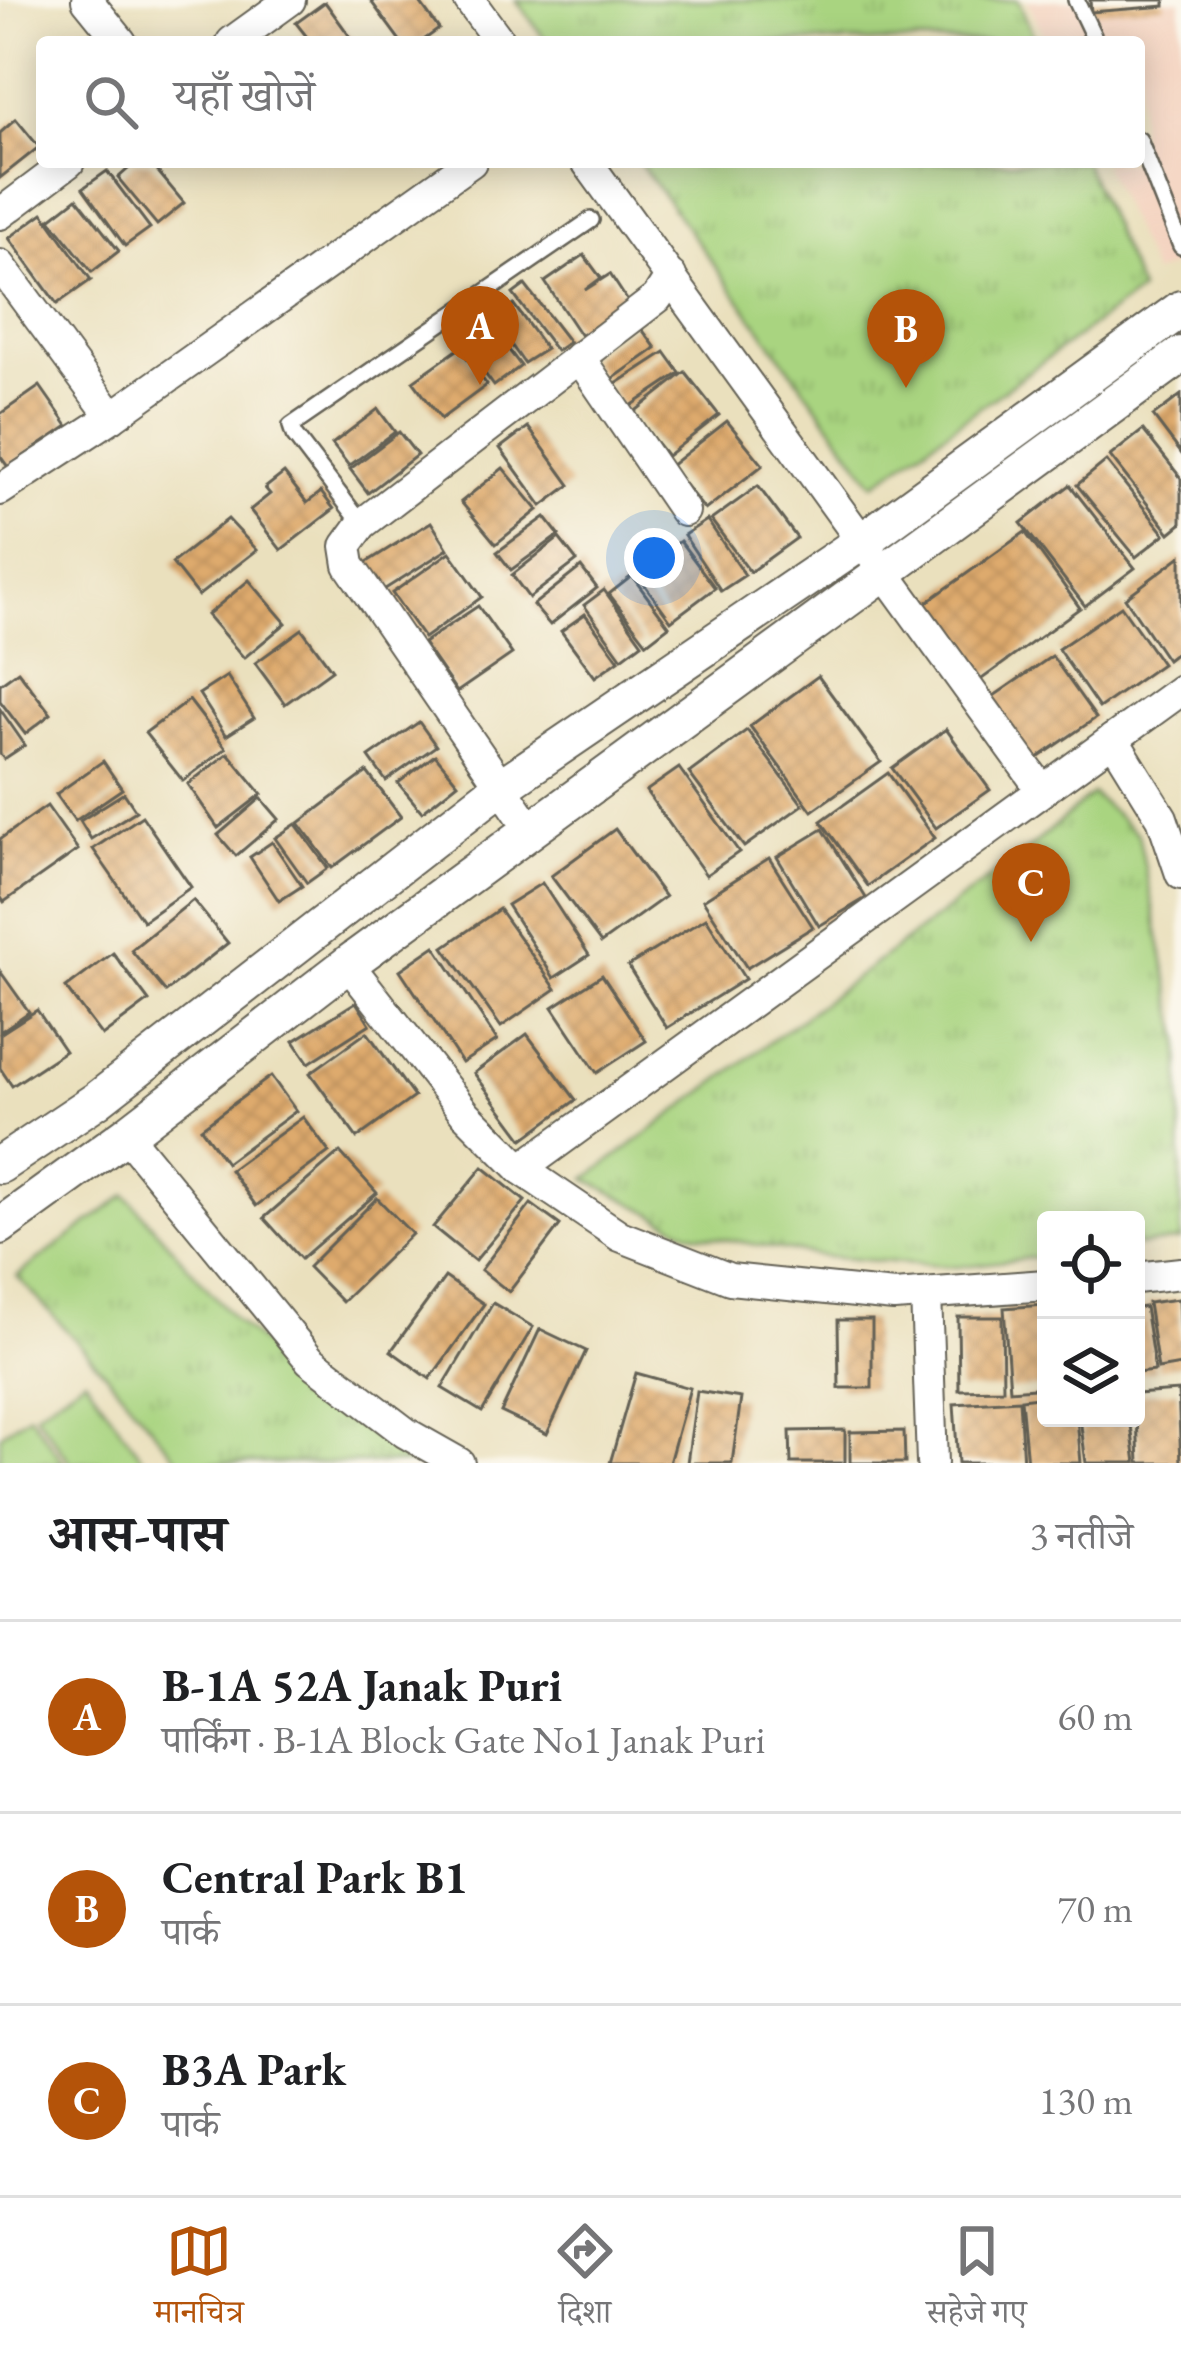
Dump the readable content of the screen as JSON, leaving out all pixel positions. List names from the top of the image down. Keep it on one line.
{"page":{"search":"यहाँ खोजें","pins":["A","B","C"],"heading":["आस-पास","3 नतीजे"],"list":[{"mark":"A","name":"B-1A 52A Janak Puri","note":"पार्किंग · B-1A Block Gate No1 Janak Puri","value":"60 m"},{"mark":"B","name":"Central Park B1","note":"पार्क","value":"70 m"},{"mark":"C","name":"B3A Park","note":"पार्क","value":"130 m"}],"nav":["मानचित्र","दिशा","सहेजे गए"]}}
